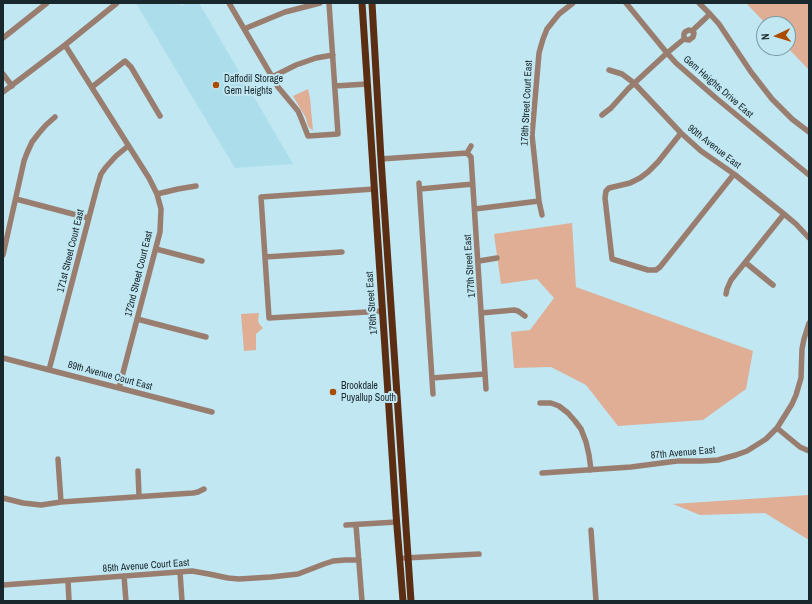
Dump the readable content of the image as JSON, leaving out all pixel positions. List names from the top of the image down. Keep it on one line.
{"streets":{"main road":["176th Street East"],"street":["Gem Heights Drive East","178th Street Court East","90th Avenue East","171st Street Court East","177th Street East","172nd Street Court East","89th Avenue Court East","87th Avenue East","85th Avenue Court East"]},"crossings":[["171st Street Court East","172nd Street Court East"],["171st Street Court East","89th Avenue Court East"],["172nd Street Court East","89th Avenue Court East"]],"places":["Daffodil Storage Gem Heights","Brookdale Puyallup South"],"north":"left"}
